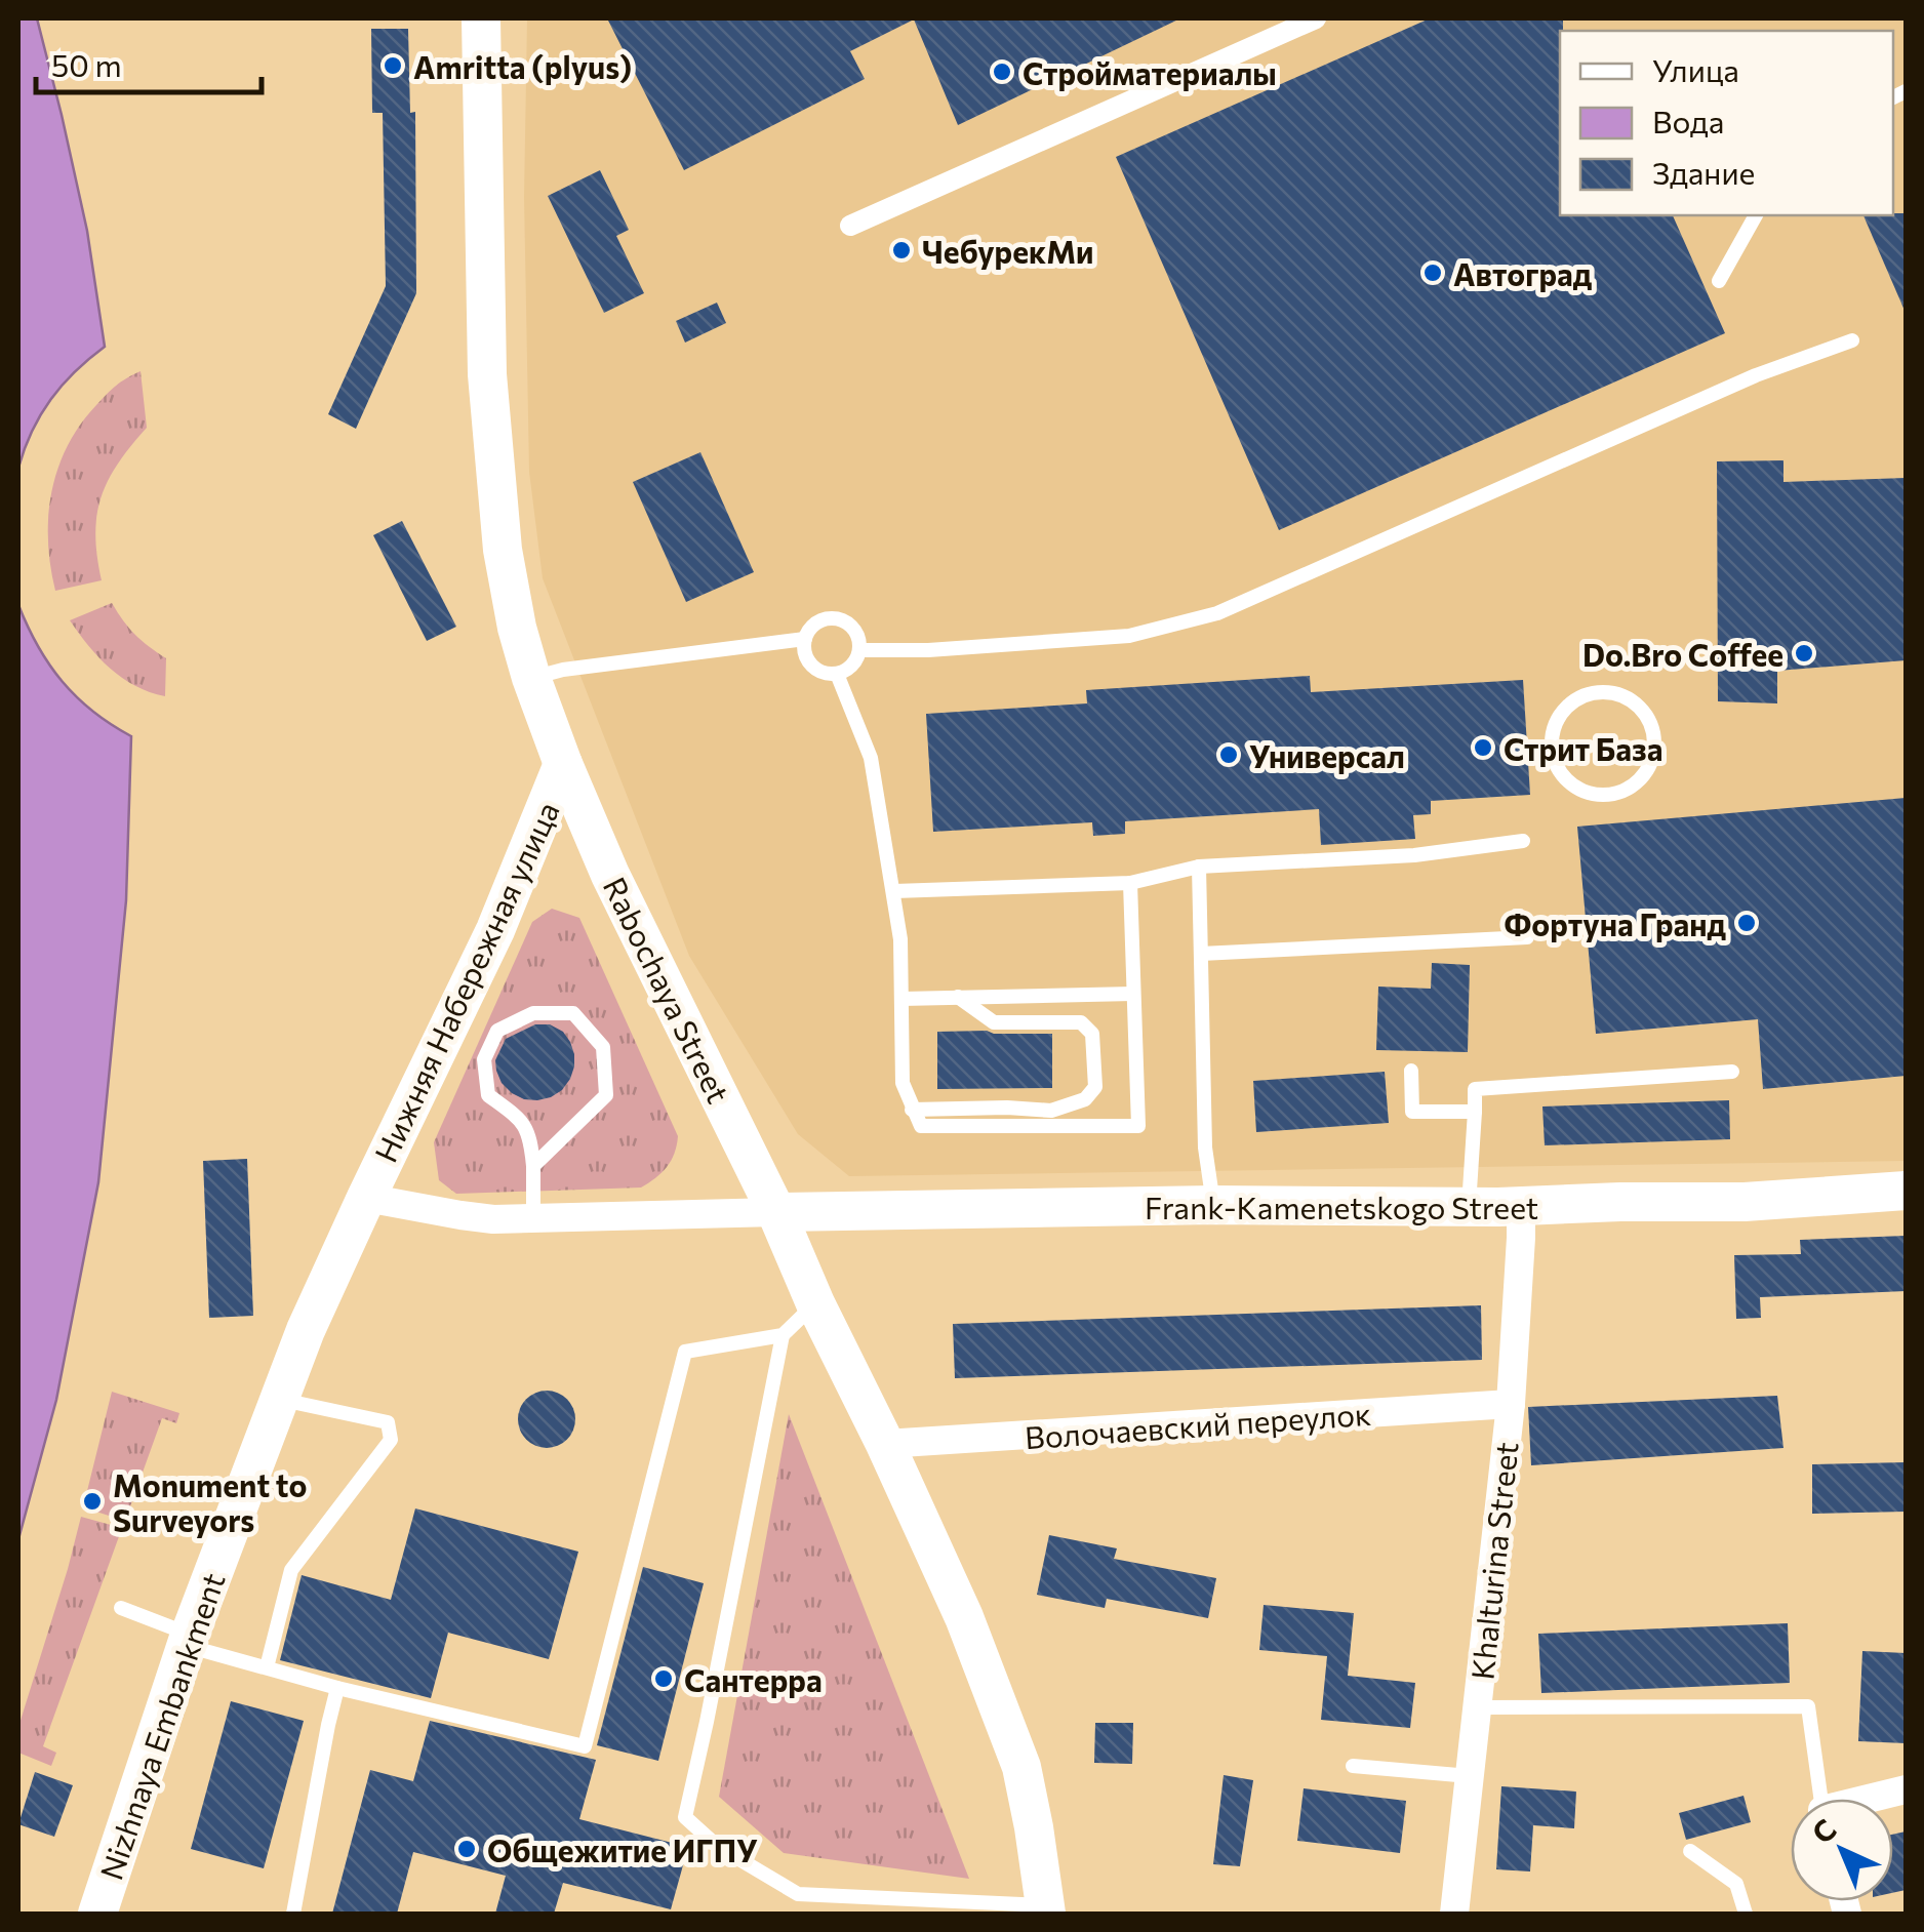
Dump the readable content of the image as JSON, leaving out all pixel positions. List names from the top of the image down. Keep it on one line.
{"streets":{"main road":["Нижняя Набережная улица","Rabochaya Street","Frank-Kamenetskogo Street","Nizhnaya Embankment"],"street":["Волочаевский переулок","Khalturina Street"]},"crossings":[["Нижняя Набережная улица","Rabochaya Street"],["Нижняя Набережная улица","Nizhnaya Embankment"],["Rabochaya Street","Frank-Kamenetskogo Street"],["Rabochaya Street","Волочаевский переулок"],["Frank-Kamenetskogo Street","Khalturina Street"],["Волочаевский переулок","Khalturina Street"]],"places":["Amritta (plyus)","Стройматериалы","ЧебурекМи","Автоград","Do.Bro Coffee","Стрит База","Универсал","Фортуна Гранд","Monument to Surveyors","Сантерра","Общежитие ИГПУ"],"legend":["Улица","Вода","Здание"],"scale_bar":"50 m","north":"top left"}
